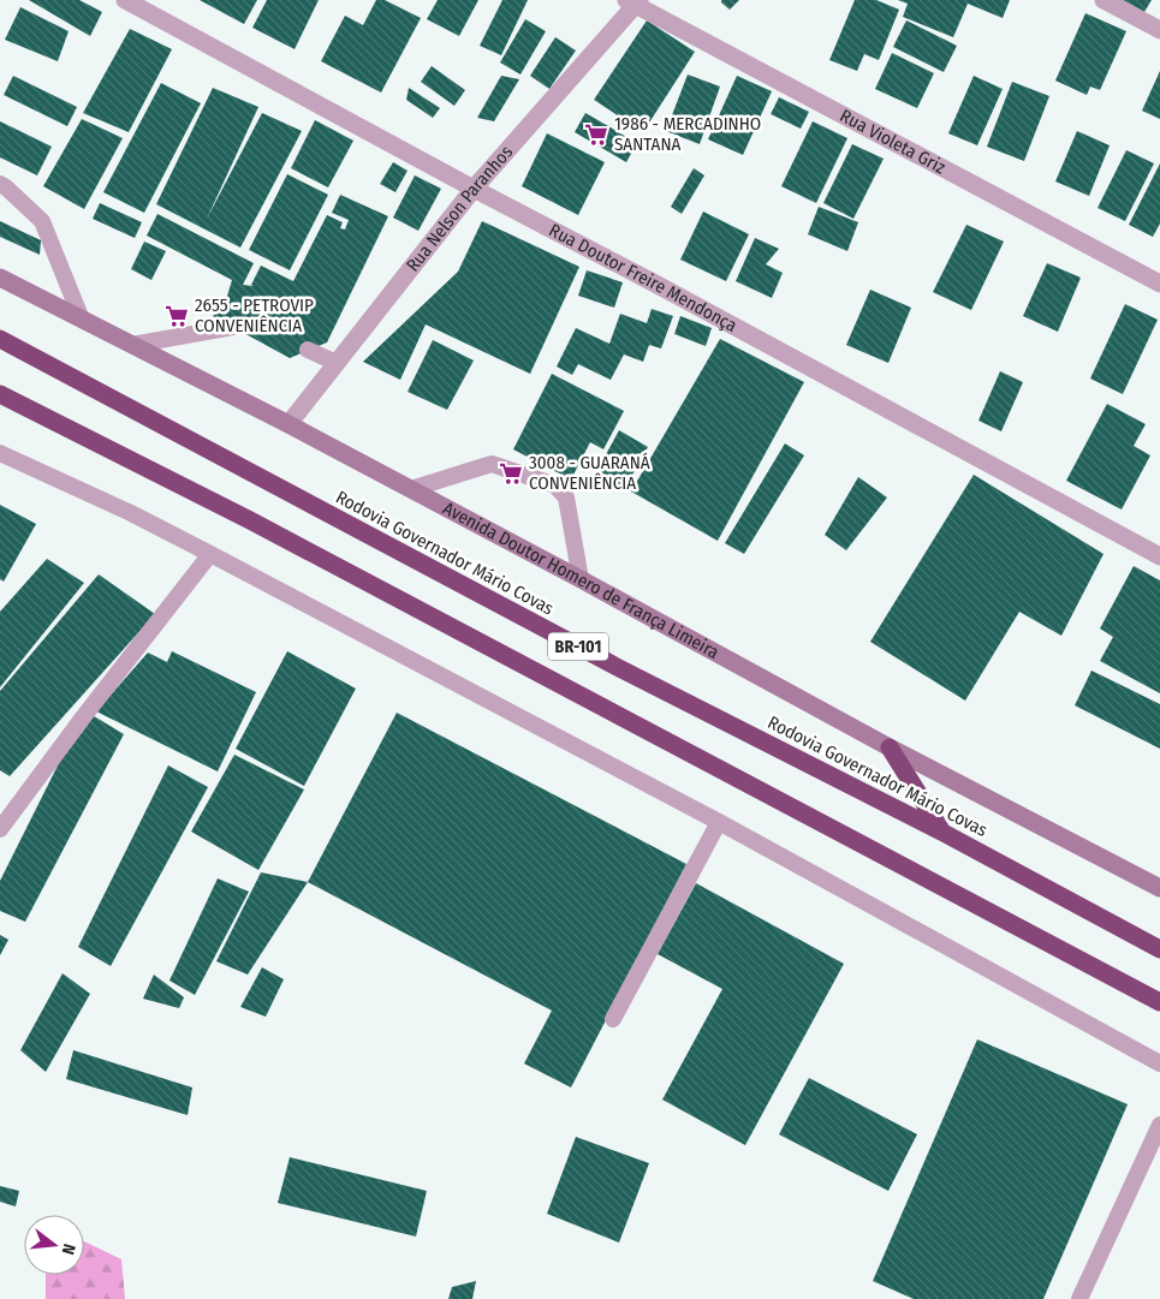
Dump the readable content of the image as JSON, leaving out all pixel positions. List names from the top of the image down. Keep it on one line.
{"streets":{"highway":["Rodovia Governador Mário Covas","BR-101"],"main road":["Avenida Doutor Homero de França Limeira"],"street":["Rua Violeta Griz","Rua Nelson Paranhos","Rua Doutor Freire Mendonça"]},"crossings":[["Rua Violeta Griz","Rua Nelson Paranhos"],["Rua Nelson Paranhos","Rua Doutor Freire Mendonça"],["Rua Nelson Paranhos","Avenida Doutor Homero de França Limeira"]],"places":{"supermarket":["1986 - MERCADINHO SANTANA","2655 - PETROVIP CONVENIÊNCIA","3008 - GUARANÁ CONVENIÊNCIA"]},"north":"right"}
